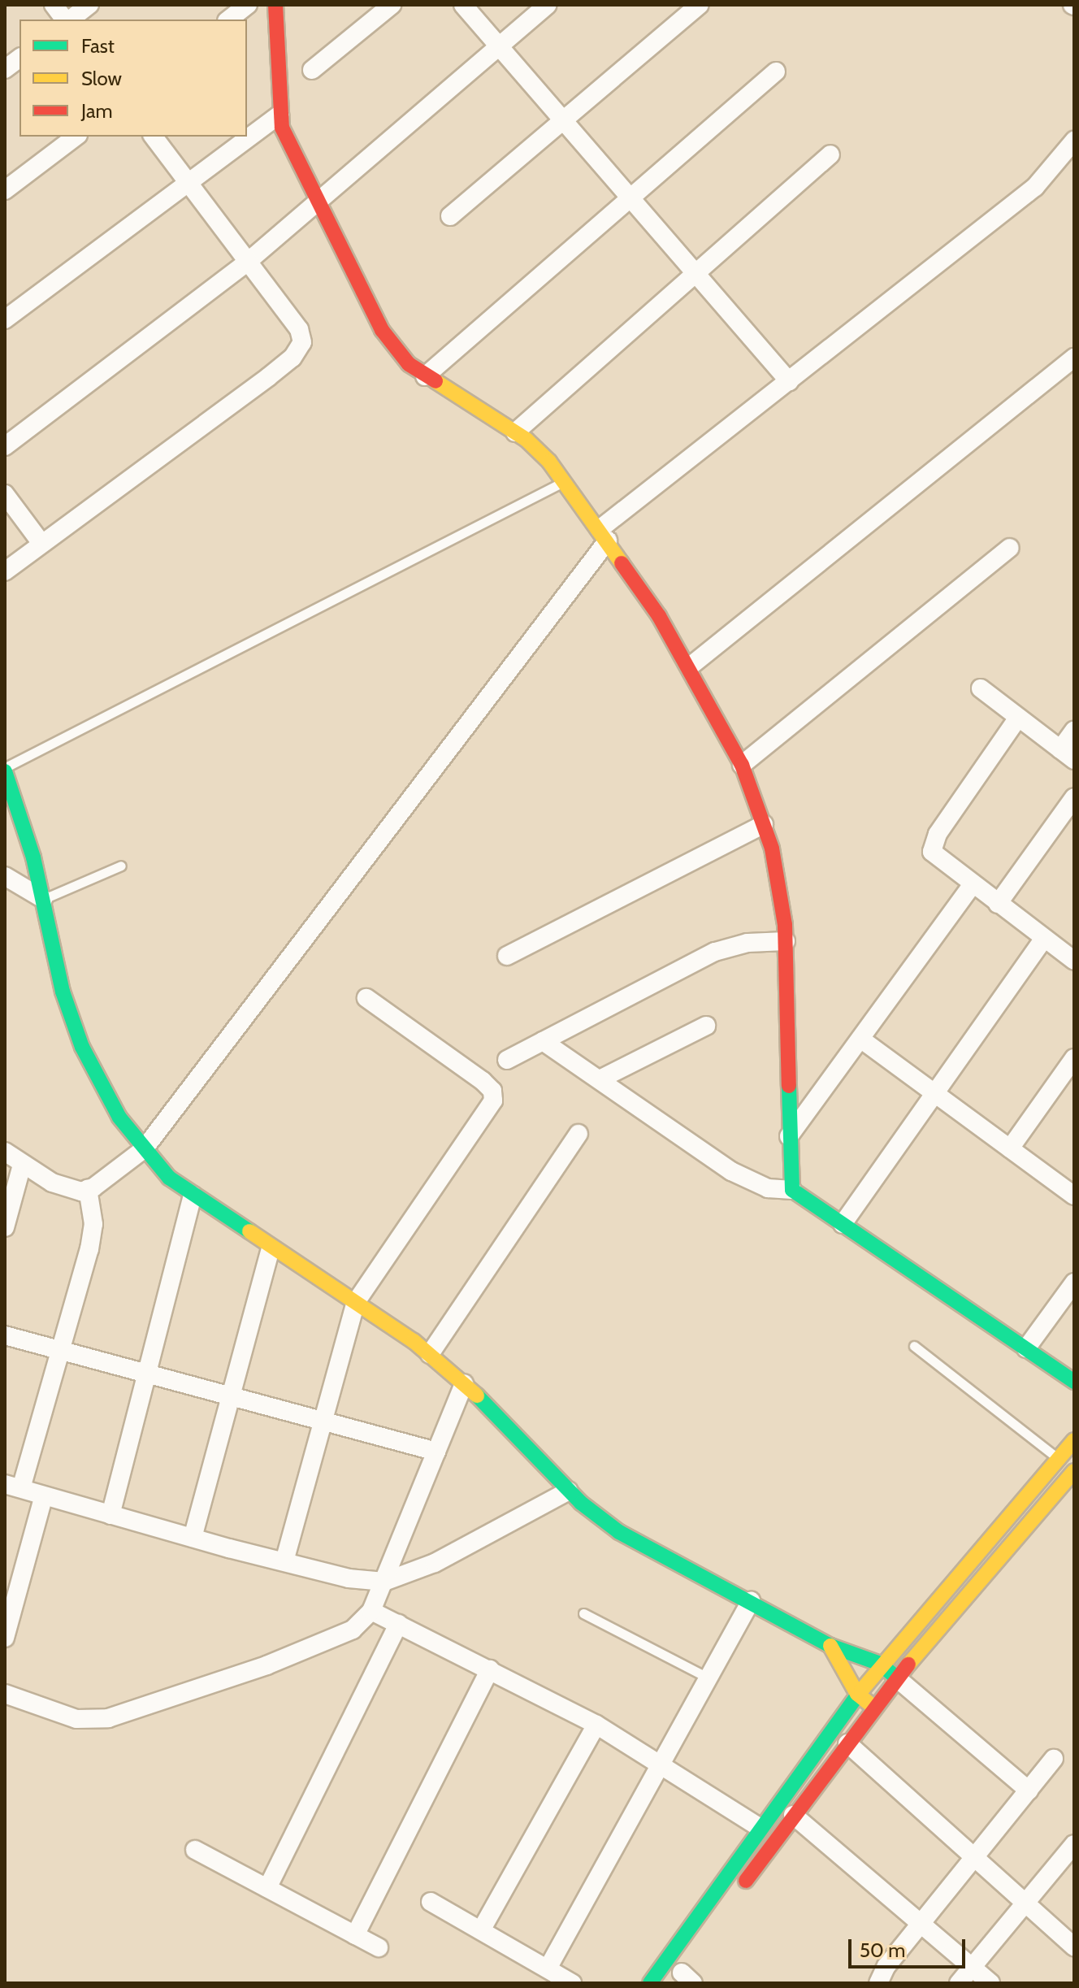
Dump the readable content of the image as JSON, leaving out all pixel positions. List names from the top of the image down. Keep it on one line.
{"legend":["Fast","Slow","Jam"],"scale_bar":"50 m"}
